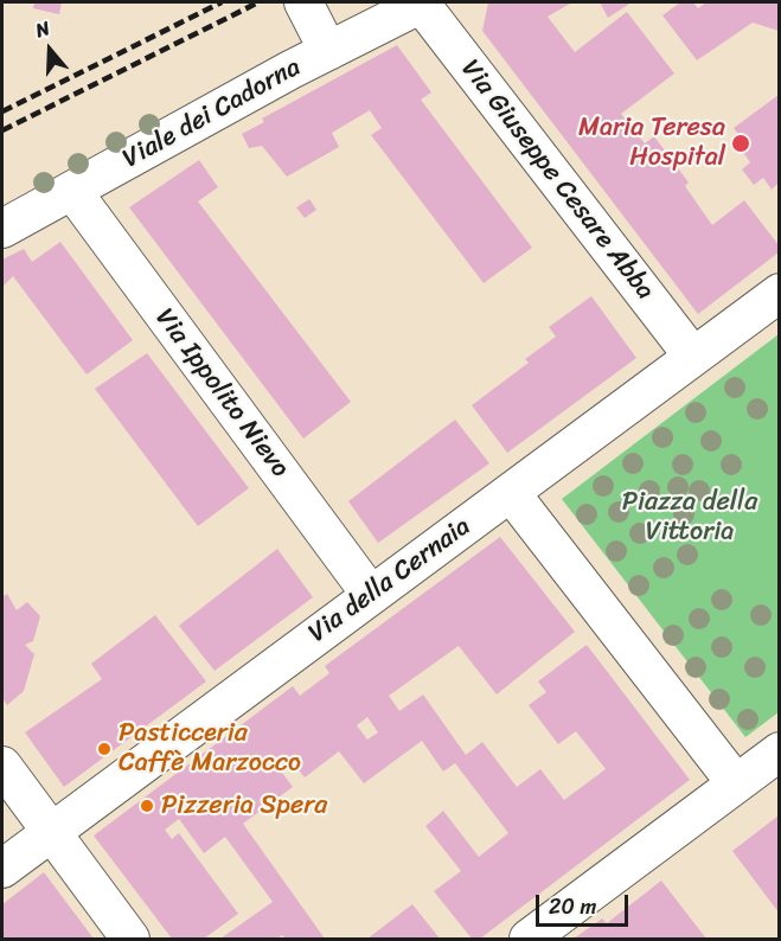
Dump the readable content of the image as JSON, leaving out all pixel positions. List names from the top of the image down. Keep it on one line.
{"streets":{"street":["Viale dei Cadorna","Via Giuseppe Cesare Abba","Via Ippolito Nievo","Via della Cernaia"]},"crossings":[["Viale dei Cadorna","Via Giuseppe Cesare Abba"],["Viale dei Cadorna","Via Ippolito Nievo"],["Via Giuseppe Cesare Abba","Via della Cernaia"],["Via Ippolito Nievo","Via della Cernaia"]],"parks":["Piazza della Vittoria"],"places":["Maria Teresa Hospital","Pasticceria Caffè Marzocco","Pizzeria Spera"],"scale_bar":"20 m","north":"top"}
